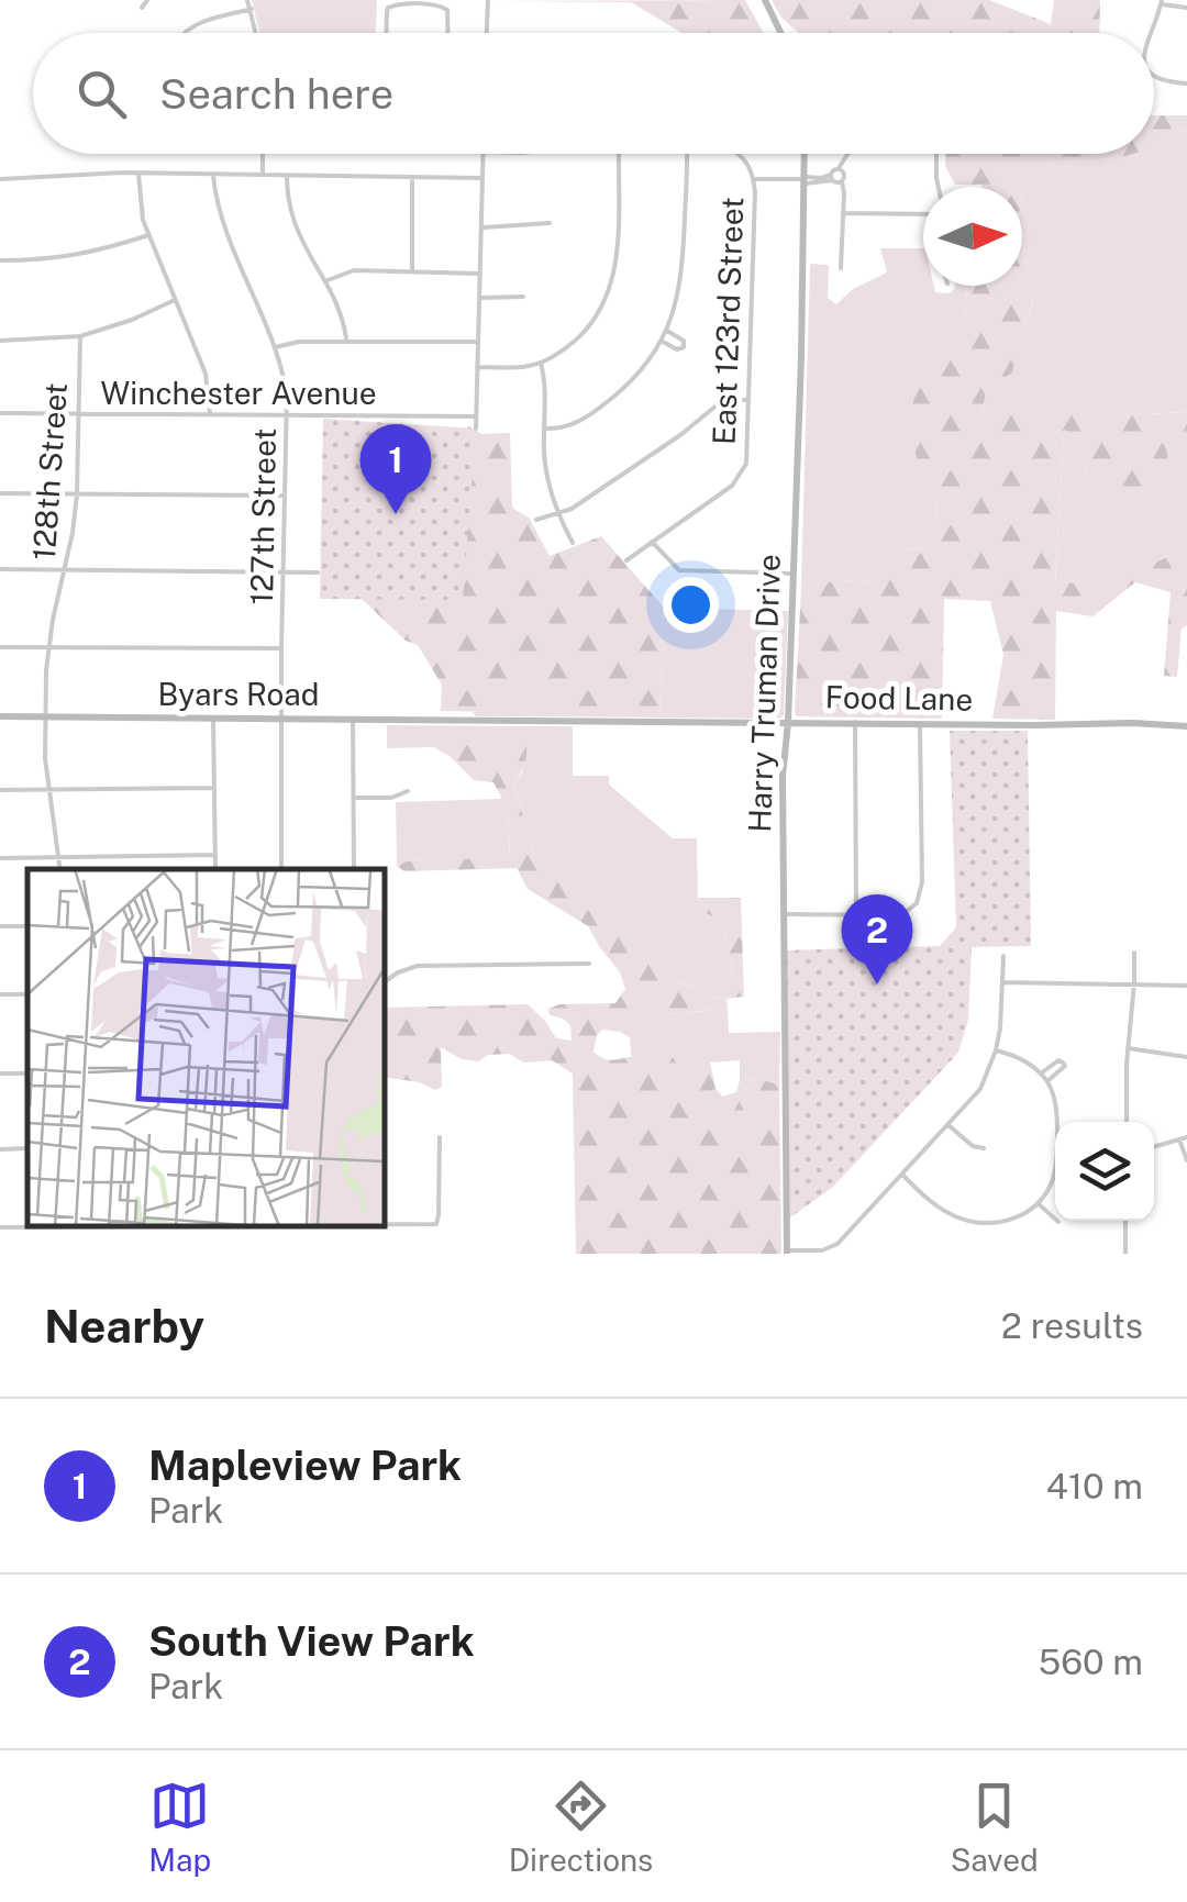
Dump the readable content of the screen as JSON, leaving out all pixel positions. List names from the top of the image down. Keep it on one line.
{"streets":{"street":["East 123rd Street","Winchester Avenue","128th Street","127th Street","Byars Road","Harry Truman Drive","Food Lane"]},"crossings":[["Winchester Avenue","128th Street"],["Winchester Avenue","127th Street"],["128th Street","Byars Road"],["127th Street","Byars Road"],["Byars Road","Food Lane"],["Harry Truman Drive","Food Lane"]],"north":"right","page":{"search":"Search here","pins":["1","2"],"heading":["Nearby","2 results"],"list":[{"mark":"1","name":"Mapleview Park","note":"Park","value":"410 m"},{"mark":"2","name":"South View Park","note":"Park","value":"560 m"}],"nav":["Map","Directions","Saved"]}}
